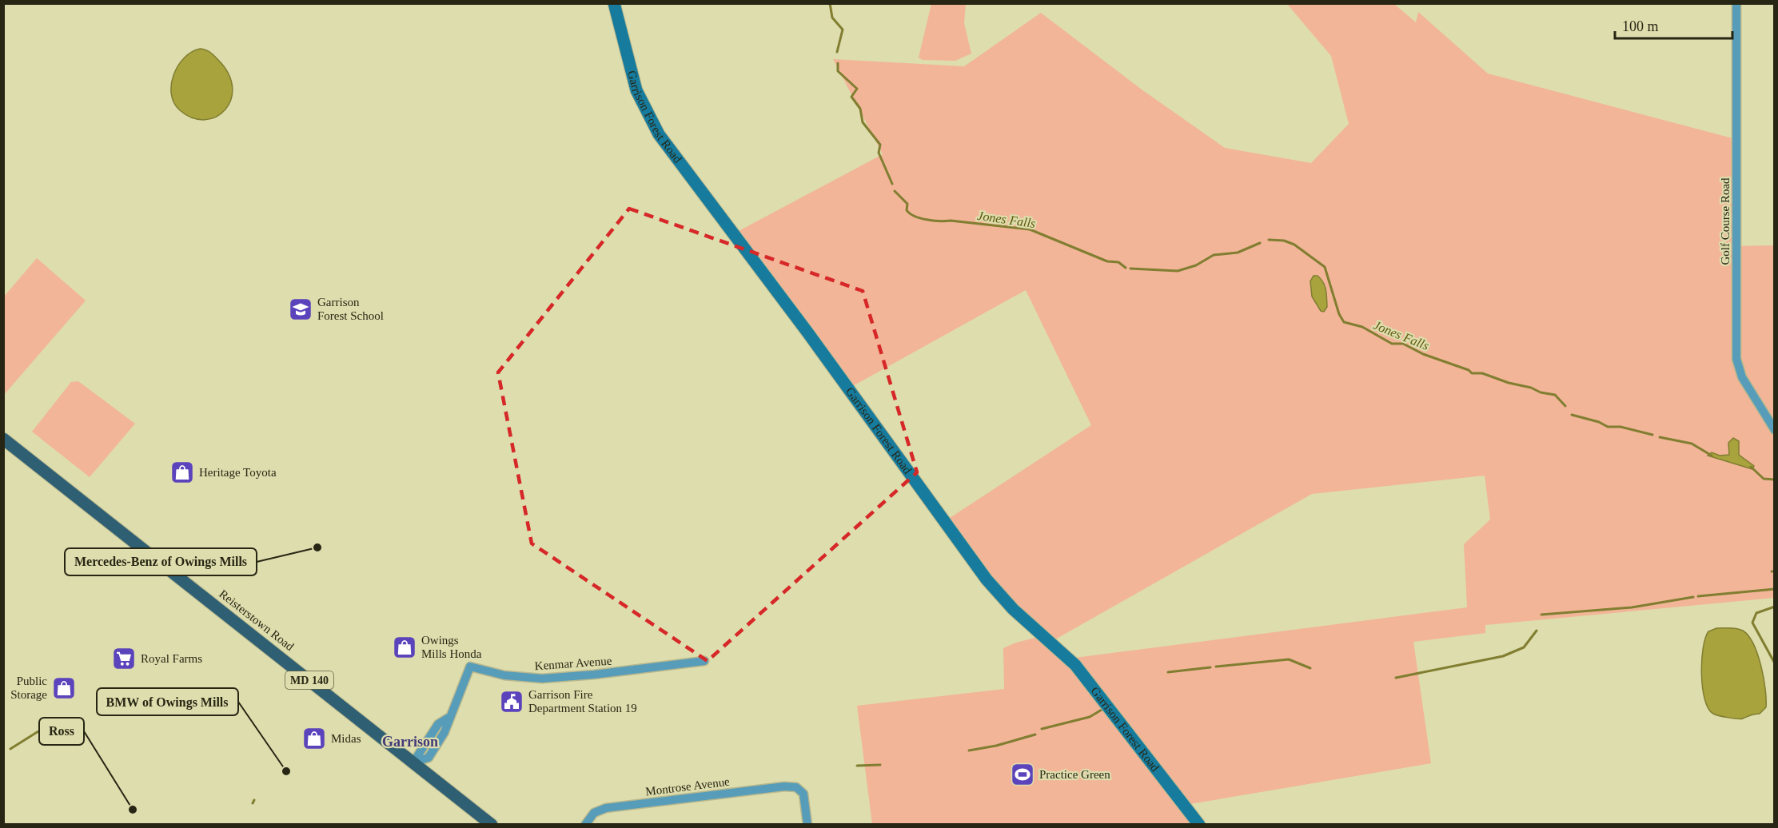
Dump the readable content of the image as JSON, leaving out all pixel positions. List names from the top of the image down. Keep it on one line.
{"streets":{"main road":["Garrison Forest Road","Reisterstown Road","MD 140"],"street":["Golf Course Road","Kenmar Avenue","Montrose Avenue"]},"crossings":[["Reisterstown Road","Kenmar Avenue"]],"districts":["Garrison"],"water":["Jones Falls"],"places":{"school or university":["Garrison Forest School"],"shop":["Heritage Toyota","Owings Mills Honda","Public Storage","Midas"],"other":["Mercedes-Benz of Owings Mills","BMW of Owings Mills","Ross"],"supermarket":["Royal Farms"],"public building":["Garrison Fire Department Station 19"],"sports":["Practice Green"]},"scale_bar":"100 m"}
